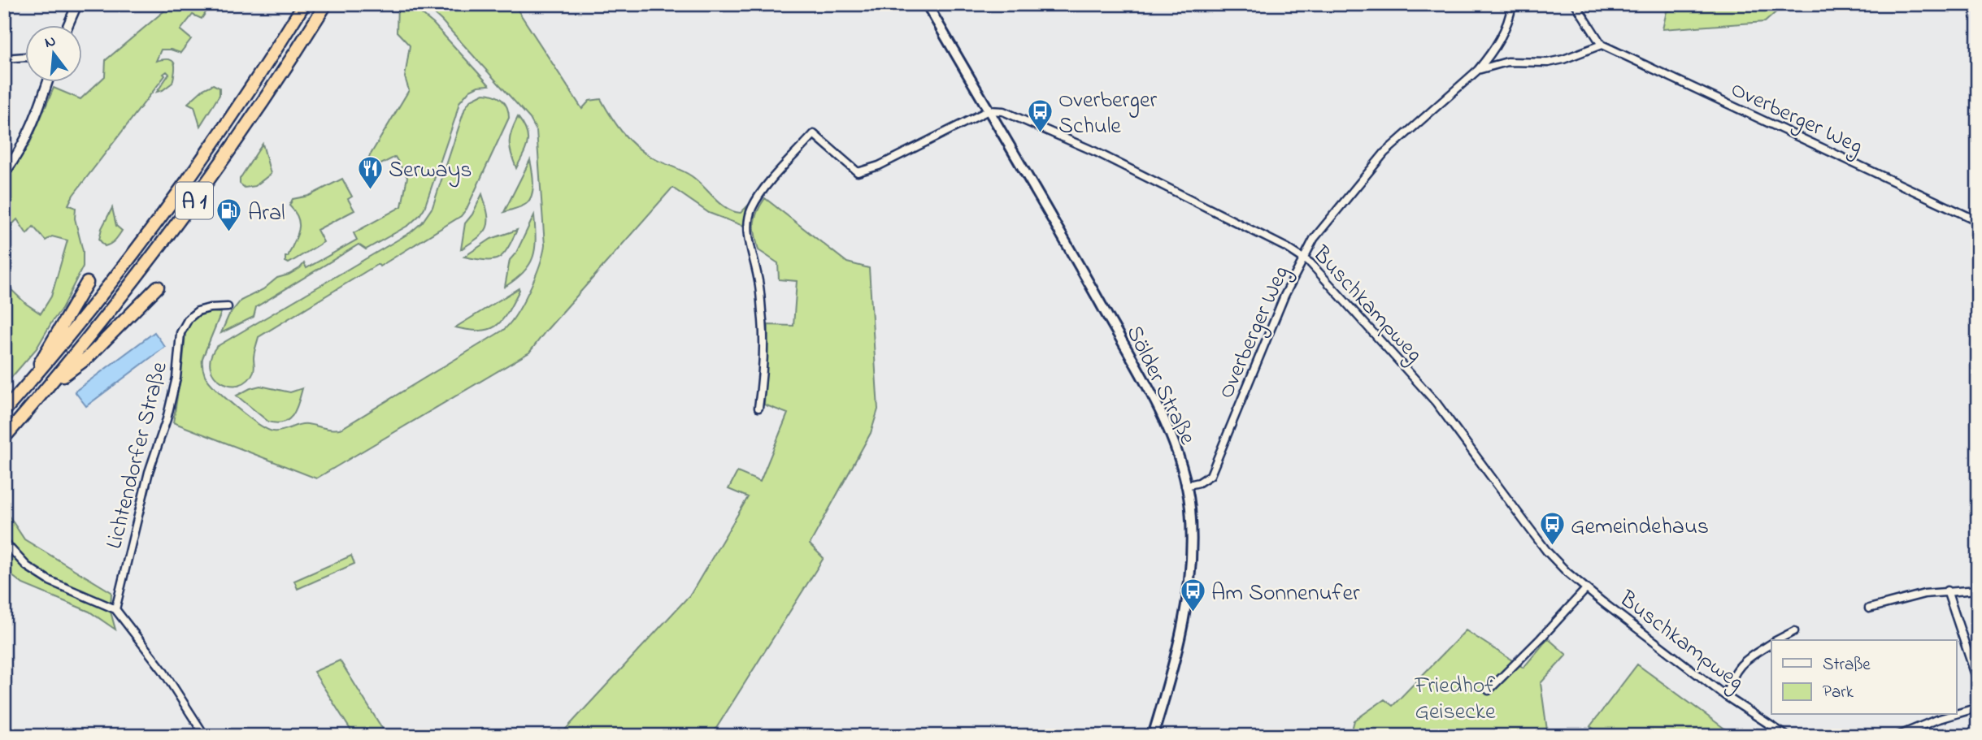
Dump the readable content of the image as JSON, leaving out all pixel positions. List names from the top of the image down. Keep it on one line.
{"streets":{"highway":["A 1"],"main road":["Sölder Straße"],"street":["Overberger Weg","Buschkampweg","Lichtendorfer Straße"]},"crossings":[["Overberger Weg","Buschkampweg"],["Overberger Weg","Sölder Straße"],["Buschkampweg","Sölder Straße"]],"parks":["Friedhof Geisecke"],"places":{"bus stop":["Overberger Schule","Gemeindehaus","Am Sonnenufer"],"restaurant":["Serways"],"fuel station":["Aral"]},"legend":["Straße","Park"],"north":"top"}
